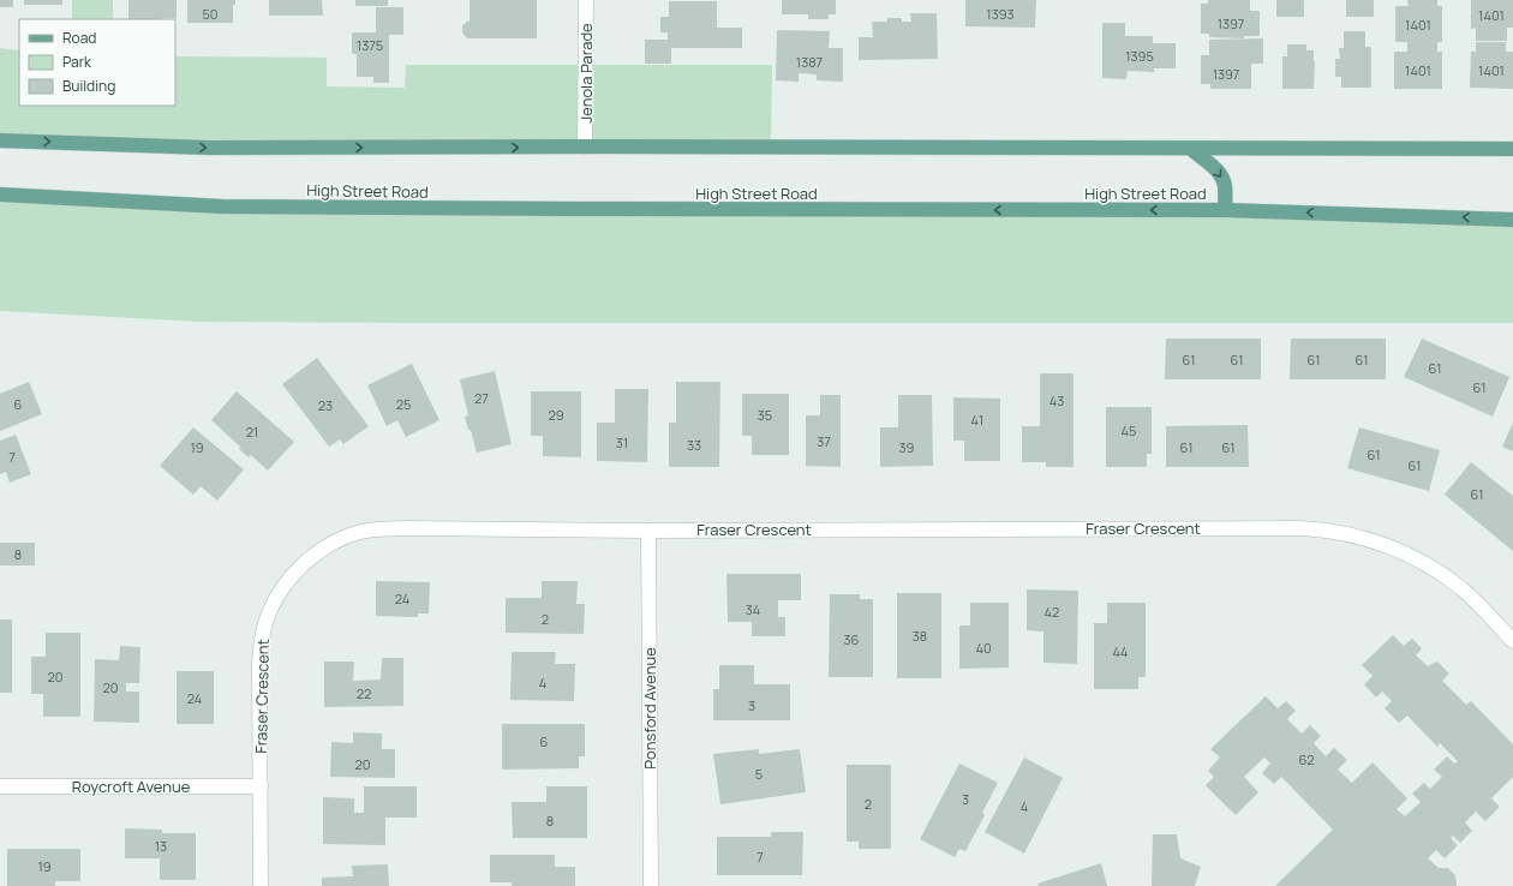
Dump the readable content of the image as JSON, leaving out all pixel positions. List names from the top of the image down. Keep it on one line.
{"streets":{"main road":["High Street Road"],"street":["Jenola Parade","Fraser Crescent","Ponsford Avenue","Roycroft Avenue"]},"crossings":[["Fraser Crescent","Ponsford Avenue"],["Fraser Crescent","Roycroft Avenue"]],"house_numbers":["50","1393","1401","1397","1401","1375","1395","1387","1401","1401","1397","61","61","61","61","61","61","27","43","6","25","23","29","35","41","45","21","37","31","33","19","39","61","61","61","7","61","61","8","24","34","42","2","38","36","40","44","20","4","20","22","24","3","6","62","20","5","3","2","4","8","13","7","19"],"legend":["Road","Park","Building"]}
